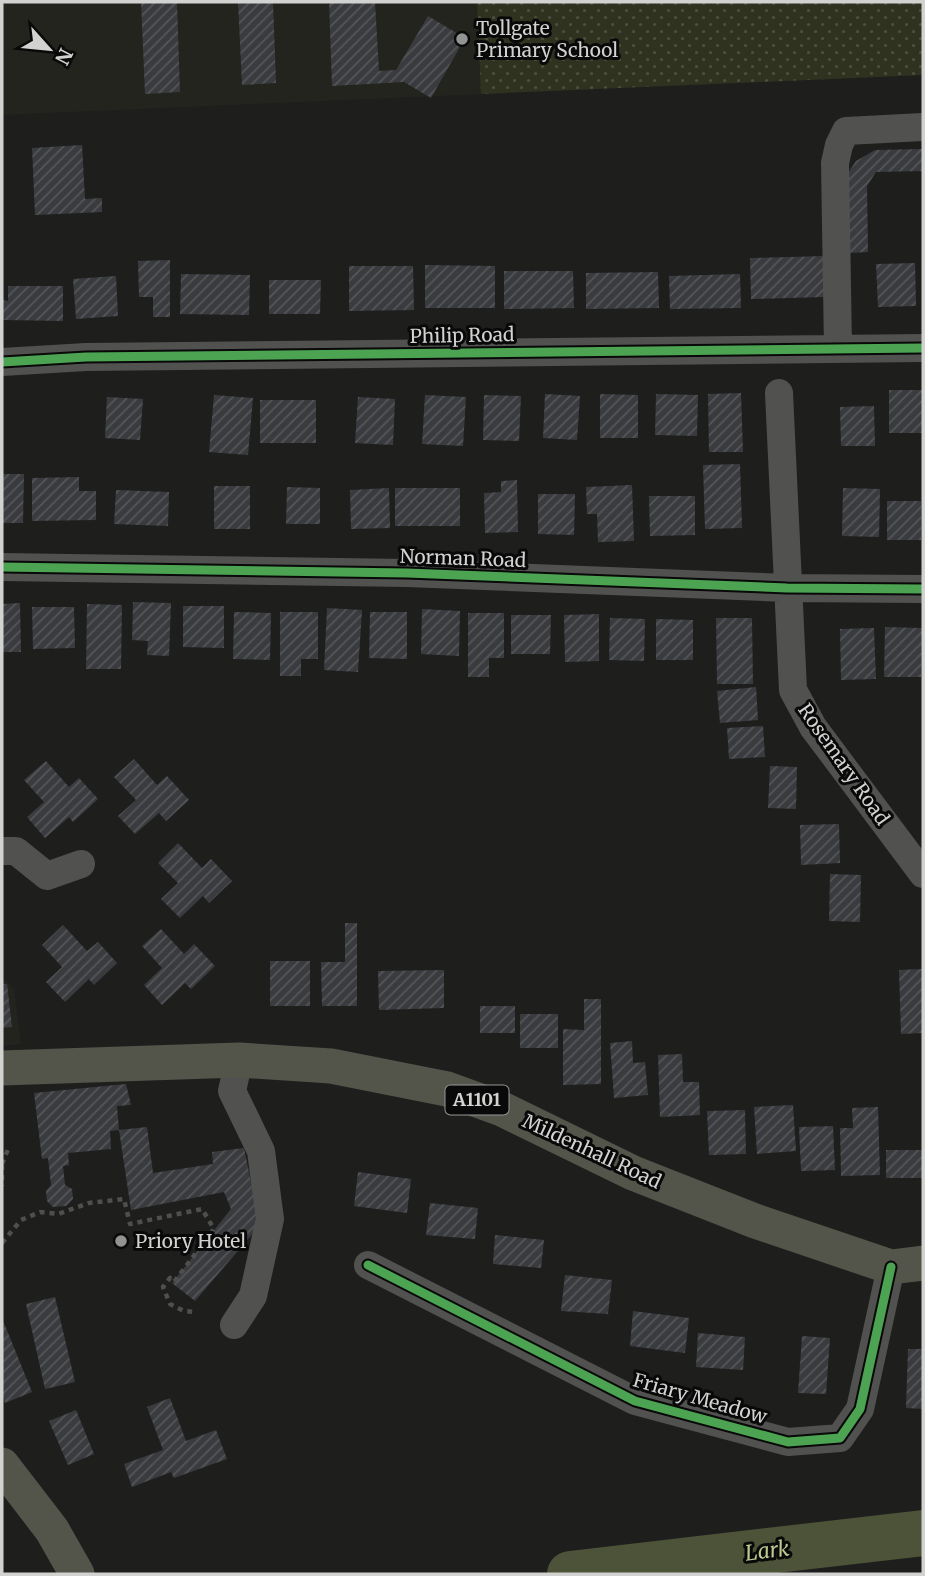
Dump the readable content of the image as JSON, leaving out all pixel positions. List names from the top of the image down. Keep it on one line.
{"streets":{"main road":["A1101","Mildenhall Road"],"street":["Philip Road","Norman Road","Rosemary Road","Friary Meadow"]},"crossings":[["Norman Road","Rosemary Road"],["Mildenhall Road","Friary Meadow"]],"water":["Lark"],"places":["Tollgate Primary School","Priory Hotel"],"north":"bottom right"}
